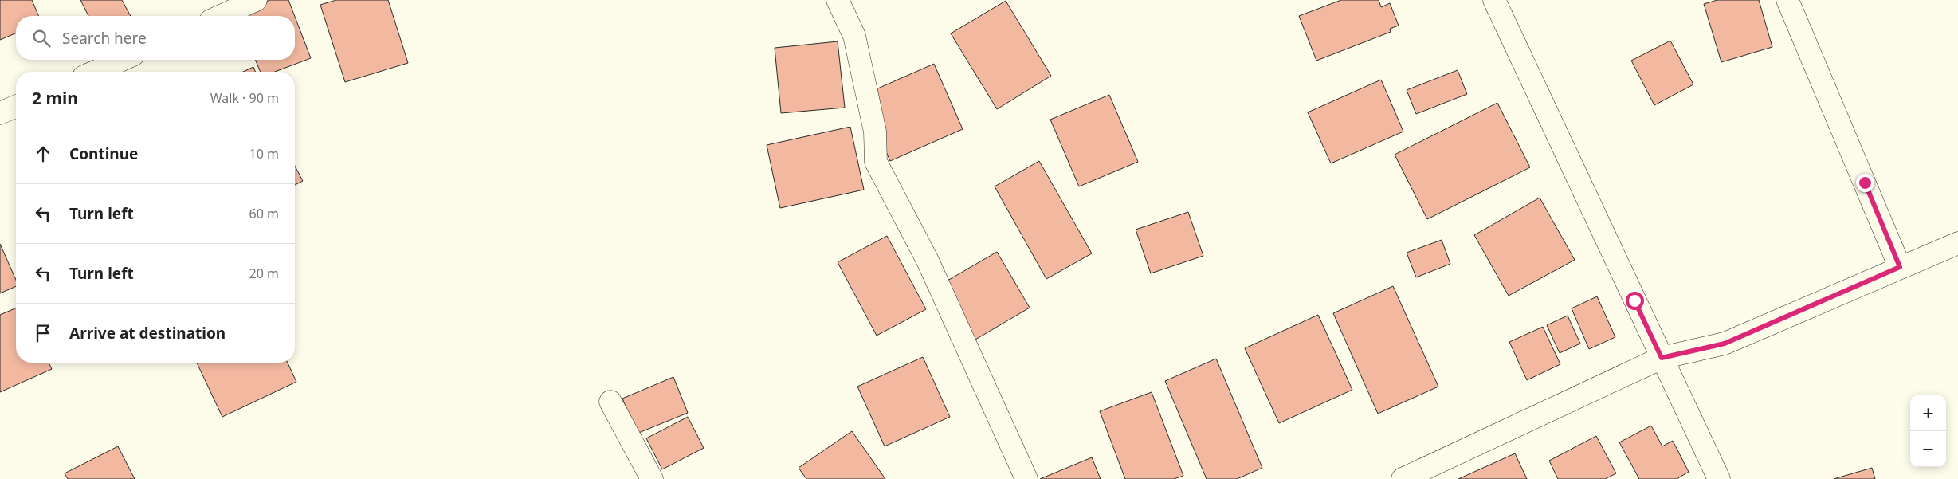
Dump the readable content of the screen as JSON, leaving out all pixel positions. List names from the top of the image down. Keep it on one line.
{"page":{"search":"Search here","heading":["2 min","Walk · 90 m"],"list":[["Continue","10 m"],["Turn left","60 m"],["Turn left","20 m"],"Arrive at destination"],"map_buttons":["+","−"]}}
